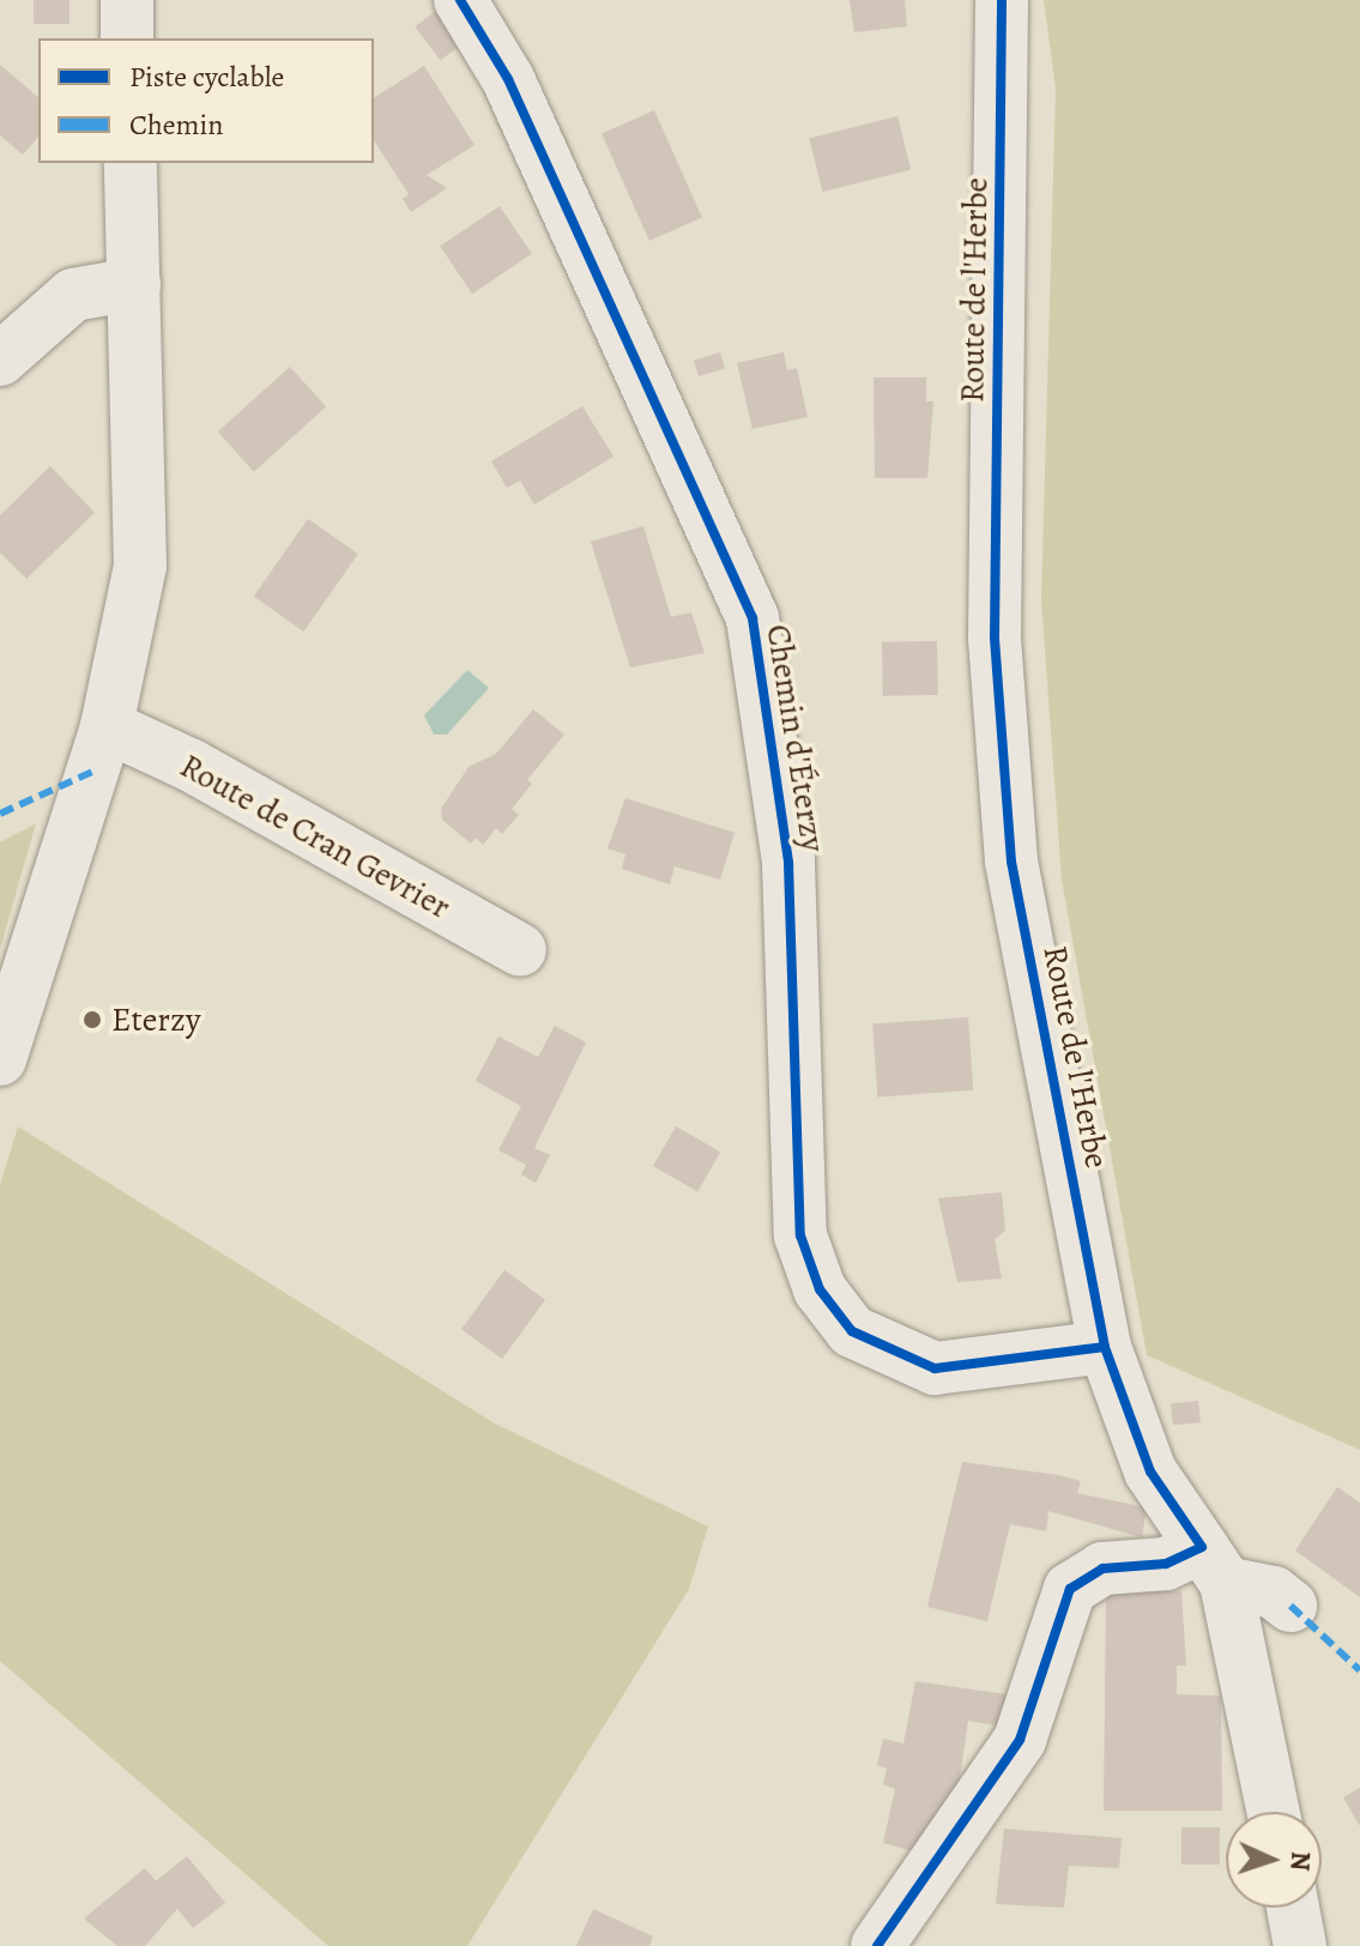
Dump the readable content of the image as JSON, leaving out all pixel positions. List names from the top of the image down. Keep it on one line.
{"streets":{"street":["Route de l'Herbe","Chemin d'Éterzy","Route de Cran Gevrier"]},"crossings":[["Route de l'Herbe","Chemin d'Éterzy"]],"places":["Eterzy"],"legend":["Piste cyclable","Chemin"],"north":"right"}
